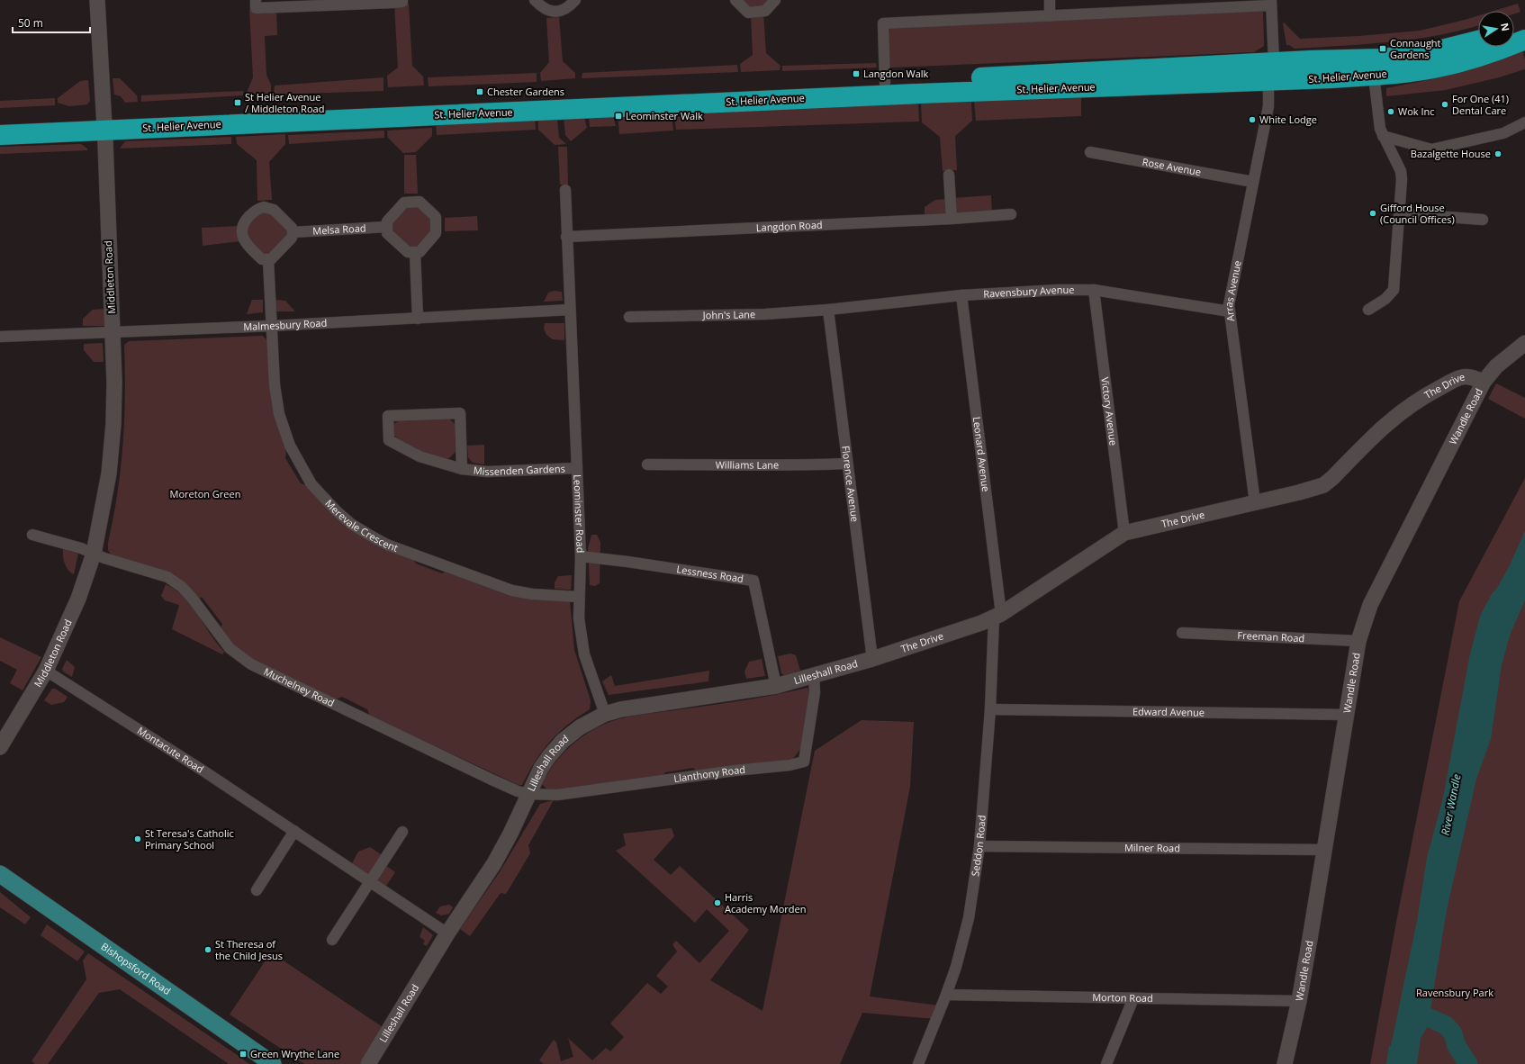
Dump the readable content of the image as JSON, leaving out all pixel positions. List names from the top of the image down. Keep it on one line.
{"streets":{"highway":["St. Helier Avenue"],"main road":["Bishopsford Road"],"street":["Rose Avenue","Langdon Road","Melsa Road","Middleton Road","Arras Avenue","Ravensbury Avenue","John's Lane","Malmesbury Road","The Drive","Victory Avenue","Wandle Road","Leonard Avenue","Williams Lane","Missenden Gardens","Florence Avenue","Leominster Road","Merevale Crescent","Lessness Road","Freeman Road","Lilleshall Road","Muchelney Road","Edward Avenue","Montacute Road","Llanthony Road","Seddon Road","Milner Road","Morton Road"]},"crossings":[["St. Helier Avenue","Middleton Road"],["St. Helier Avenue","Arras Avenue"],["Rose Avenue","Arras Avenue"],["Melsa Road","Merevale Crescent"],["Middleton Road","Malmesbury Road"],["Middleton Road","Muchelney Road"],["Middleton Road","Montacute Road"],["Arras Avenue","Ravensbury Avenue"],["Arras Avenue","The Drive"],["Ravensbury Avenue","John's Lane"],["Ravensbury Avenue","Victory Avenue"],["Ravensbury Avenue","Leonard Avenue"],["Ravensbury Avenue","Florence Avenue"],["John's Lane","Florence Avenue"],["Malmesbury Road","Leominster Road"],["Malmesbury Road","Merevale Crescent"],["The Drive","Victory Avenue"],["The Drive","Wandle Road"],["The Drive","Leonard Avenue"],["The Drive","Florence Avenue"],["The Drive","Lilleshall Road"],["The Drive","Seddon Road"],["Wandle Road","Freeman Road"],["Wandle Road","Edward Avenue"],["Wandle Road","Milner Road"],["Wandle Road","Morton Road"],["Leonard Avenue","Seddon Road"],["Williams Lane","Florence Avenue"],["Missenden Gardens","Leominster Road"],["Florence Avenue","Lilleshall Road"],["Leominster Road","Merevale Crescent"],["Leominster Road","Lessness Road"],["Leominster Road","Lilleshall Road"],["Lessness Road","Lilleshall Road"],["Lilleshall Road","Muchelney Road"],["Lilleshall Road","Montacute Road"],["Lilleshall Road","Llanthony Road"],["Muchelney Road","Llanthony Road"],["Edward Avenue","Seddon Road"],["Seddon Road","Milner Road"],["Seddon Road","Morton Road"]],"water":["River Wandle"],"parks":["Moreton Green","Ravensbury Park"],"places":{"transit":["Connaught Gardens","Langdon Walk","Chester Gardens","St Helier Avenue / Middleton Road","Leominster Walk","Green Wrythe Lane"],"other":["For One (41) Dental Care","Wok Inc","White Lodge","Bazalgette House","Gifford House (Council Offices)","St Teresa's Catholic Primary School","Harris Academy Morden","St Theresa of the Child Jesus"]},"scale_bar":"50 m","north":"right"}
